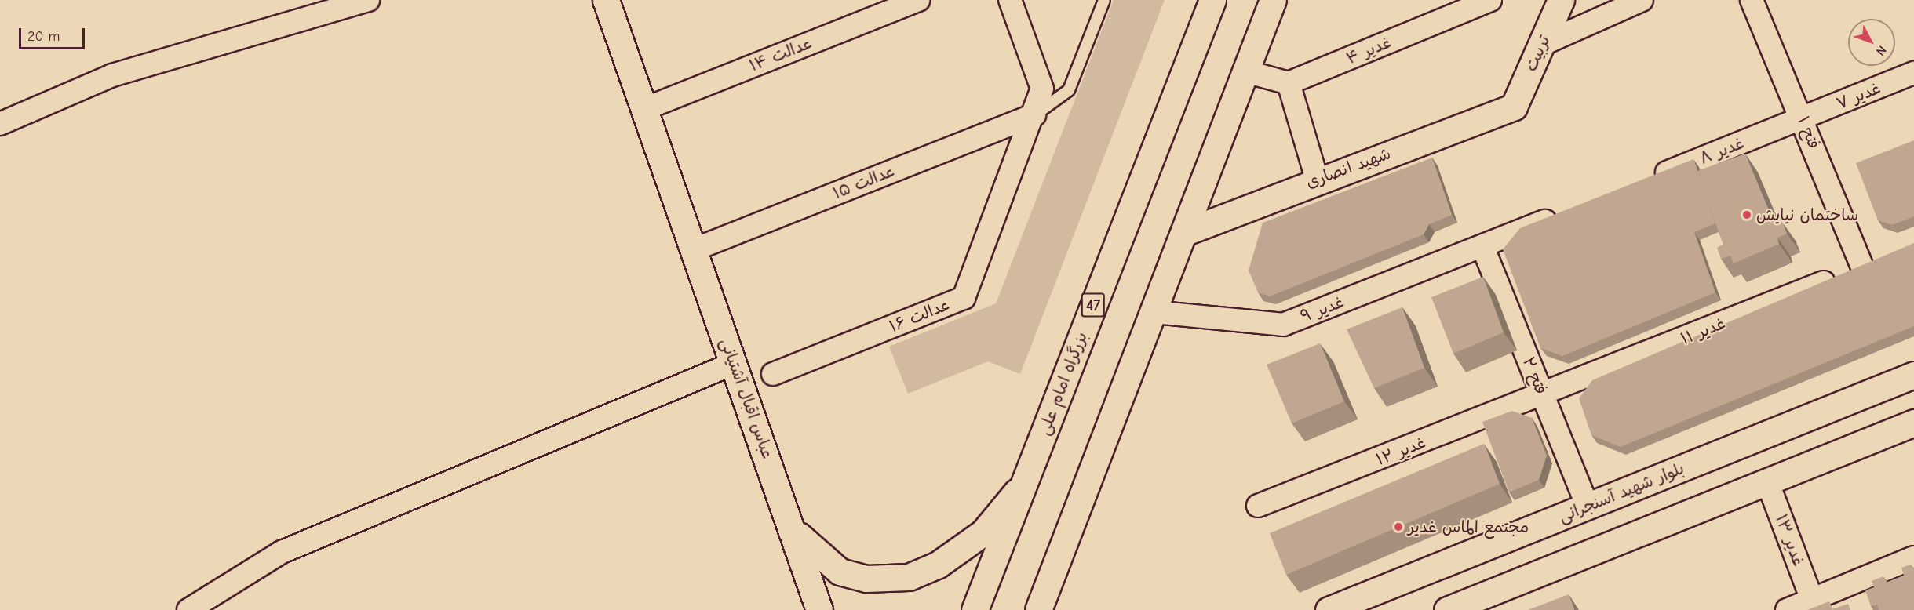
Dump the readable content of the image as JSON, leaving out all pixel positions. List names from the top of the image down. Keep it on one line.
{"streets":{"main road":["تربیت","شهید انصاری","47","بزرگراه امام علی","عباس اقبال آشتیانی","بلوار شهید آسنجرانی"],"street":["غدیر ۴","عدالت ۱۴","غدیر ۷","فتح ۱","غدیر ۸","عدالت ۱۵","غدیر ۹","عدالت ۱۶","غدیر ۱۱","فتح ۲","غدیر ۱۲","غدیر ۱۳"]},"crossings":[["تربیت","شهید انصاری"],["عدالت ۱۴","عباس اقبال آشتیانی"],["غدیر ۷","فتح ۱"],["غدیر ۷","غدیر ۸"],["فتح ۱","غدیر ۸"],["فتح ۱","غدیر ۱۱"],["عدالت ۱۵","عدالت ۱۶"],["عدالت ۱۵","عباس اقبال آشتیانی"],["غدیر ۹","فتح ۲"],["غدیر ۱۱","فتح ۲"],["غدیر ۱۱","غدیر ۱۲"],["فتح ۲","غدیر ۱۲"],["فتح ۲","بلوار شهید آسنجرانی"],["بزرگراه امام علی","عباس اقبال آشتیانی"]],"places":["ساختمان نیایش","مجتمع الماس غدیر"],"scale_bar":"20 m","north":"bottom right"}
